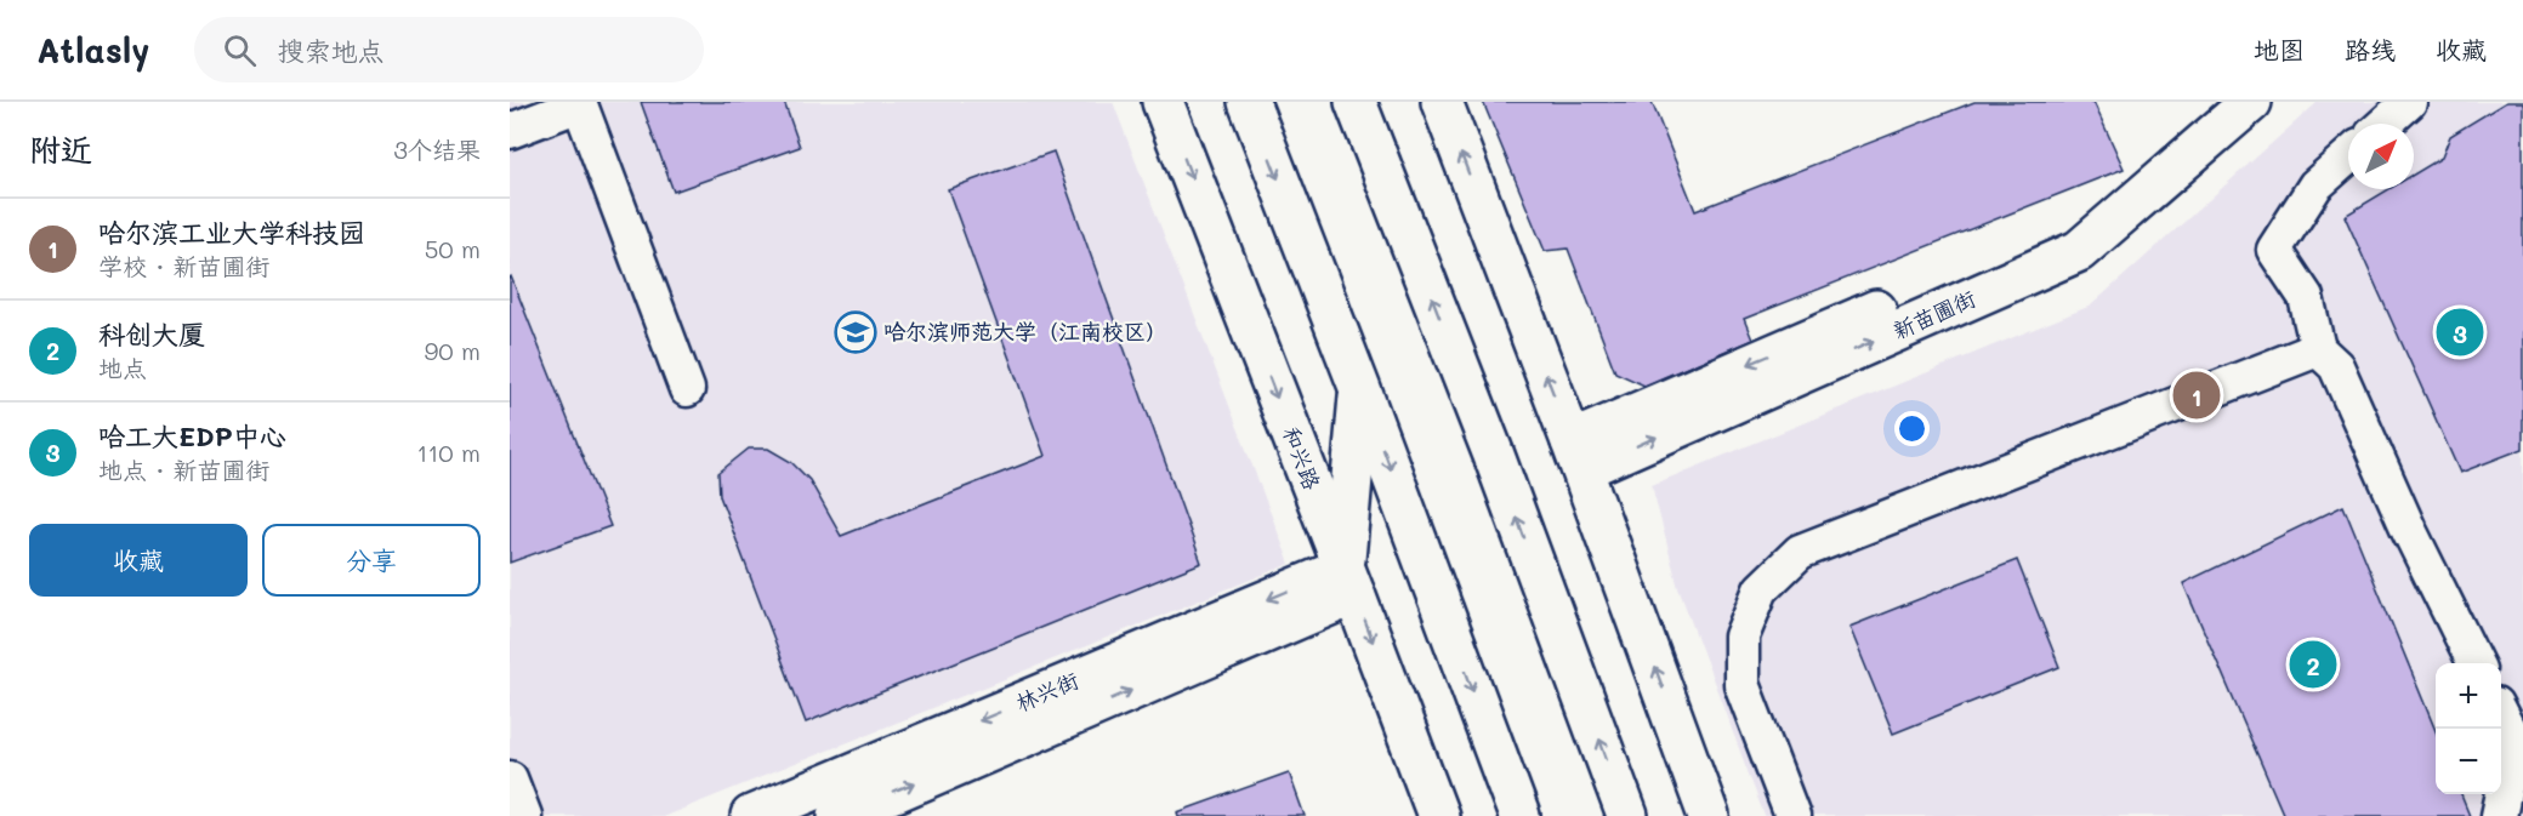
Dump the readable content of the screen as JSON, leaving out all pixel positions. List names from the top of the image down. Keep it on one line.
{"streets":{"main road":["新苗圃街","和兴路","林兴街"]},"crossings":[["和兴路","林兴街"]],"places":{"school or university":["哈尔滨师范大学（江南校区）"]},"north":"top right","page":{"header":"Atlasly","search":"搜索地点","nav":["地图","路线","收藏"],"heading":["附近","3个结果"],"list":[{"mark":"1","name":"哈尔滨工业大学科技园","note":"学校 · 新苗圃街","value":"50 m"},{"mark":"2","name":"科创大厦","note":"地点","value":"90 m"},{"mark":"3","name":"哈工大EDP中心","note":"地点 · 新苗圃街","value":"110 m"}],"pins":["3","1","2"],"buttons":["收藏","分享"],"map_buttons":["+","−"]}}
